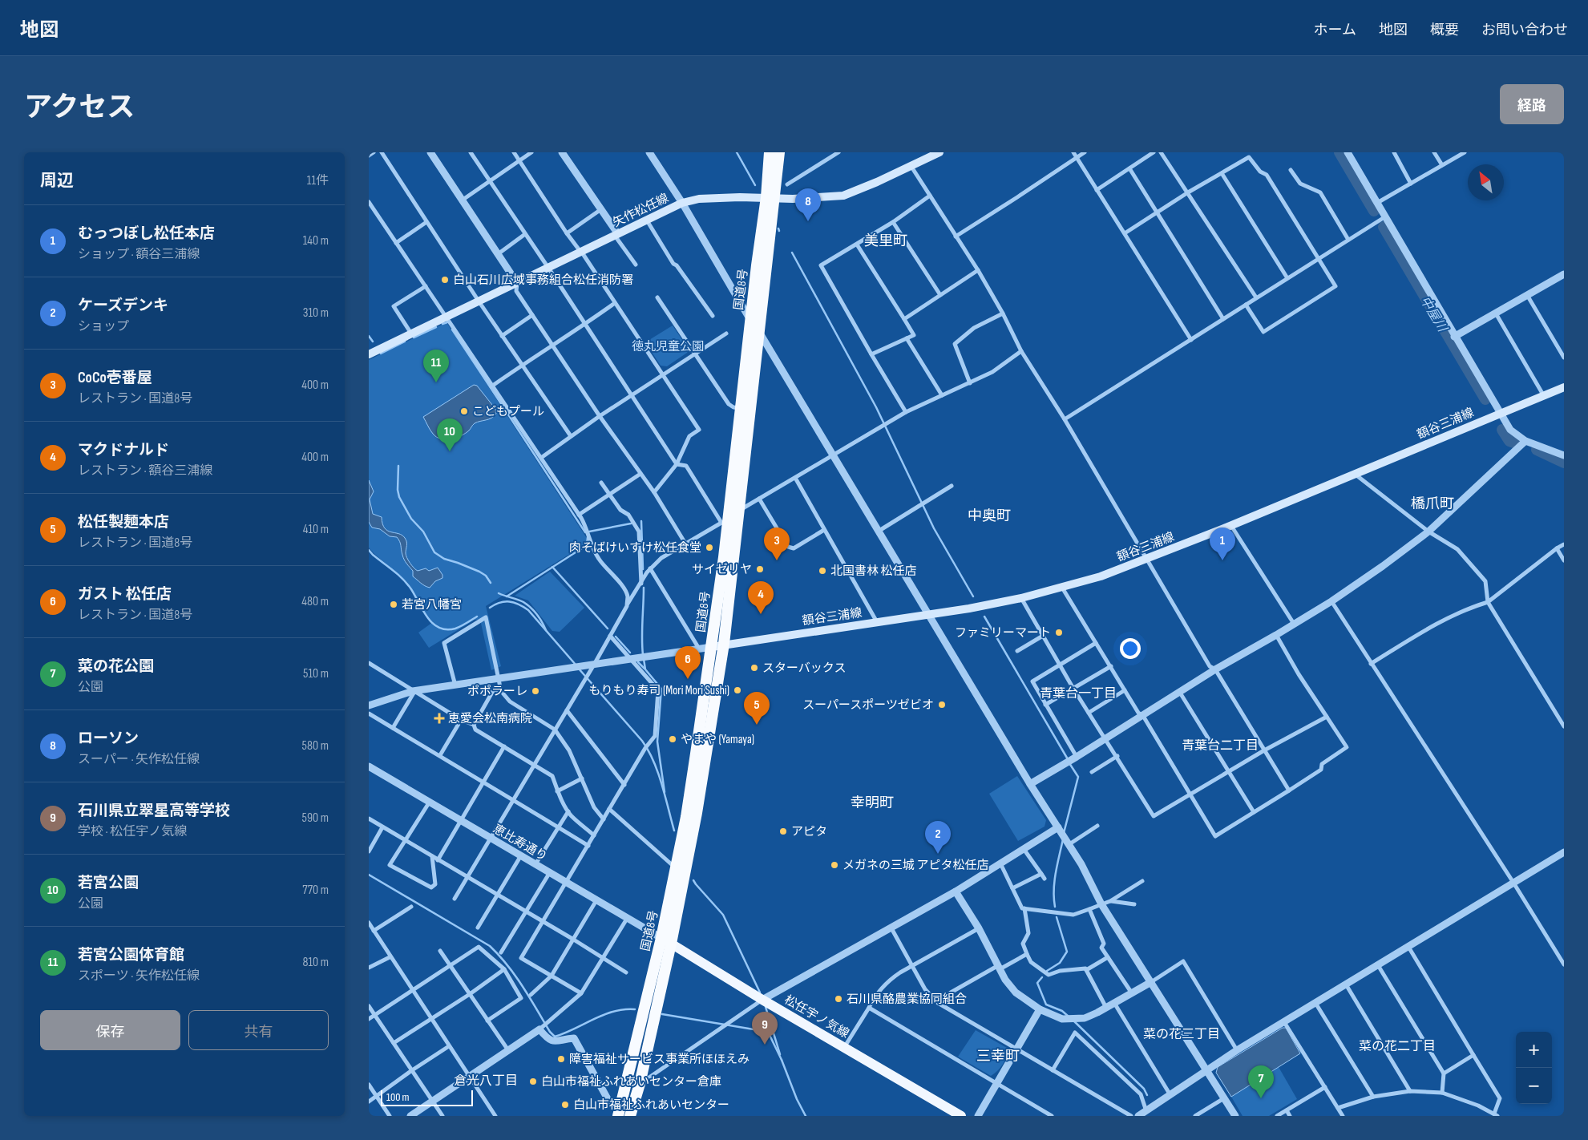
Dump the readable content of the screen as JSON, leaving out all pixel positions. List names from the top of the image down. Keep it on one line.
{"streets":{"highway":["国道8号"],"main road":["矢作松任線","額谷三浦線","松任宇ノ気線"],"street":["恵比寿通り"]},"crossings":[["矢作松任線","国道8号"],["国道8号","額谷三浦線"],["国道8号","恵比寿通り"],["国道8号","松任宇ノ気線"],["恵比寿通り","松任宇ノ気線"]],"districts":["美里町","橋爪町","中奥町","青葉台一丁目","青葉台二丁目","幸明町","菜の花三丁目","菜の花二丁目","三幸町","倉光八丁目"],"water":["中屋川"],"parks":["徳丸児童公園"],"places":{"other":["白山石川広域事務組合松任消防署","こどもプール","肉そばけいすけ松任食堂","サイゼリヤ","北国書林 松任店","若宮八幡宮","ファミリーマート","スターバックス","もりもり寿司 (Mori Mori Sushi)","ポポラーレ","スーパースポーツゼビオ","やまや (Yamaya)","アピタ","メガネの三城 アピタ松任店","石川県酪農業協同組合","障害福祉サービス事業所ほほえみ","白山市福祉ふれあいセンター倉庫","白山市福祉ふれあいセンター"],"health":["恵愛会松南病院"]},"scale_bar":"100 m","north":"top left","page":{"header":"地図","nav":["ホーム","地図","概要","お問い合わせ"],"title":"アクセス","buttons":["経路",["保存","共有"]],"heading":["周辺","11件"],"pins":["8","11","10","1","3","4","6","5","2","9","7"],"list":[{"mark":"1","name":"むっつぼし松任本店","note":"ショップ · 額谷三浦線","value":"140 m"},{"mark":"2","name":"ケーズデンキ","note":"ショップ","value":"310 m"},{"mark":"3","name":"CoCo壱番屋","note":"レストラン · 国道8号","value":"400 m"},{"mark":"4","name":"マクドナルド","note":"レストラン · 額谷三浦線","value":"400 m"},{"mark":"5","name":"松任製麺本店","note":"レストラン · 国道8号","value":"410 m"},{"mark":"6","name":"ガスト 松任店","note":"レストラン · 国道8号","value":"480 m"},{"mark":"7","name":"菜の花公園","note":"公園","value":"510 m"},{"mark":"8","name":"ローソン","note":"スーパー · 矢作松任線","value":"580 m"},{"mark":"9","name":"石川県立翠星高等学校","note":"学校 · 松任宇ノ気線","value":"590 m"},{"mark":"10","name":"若宮公園","note":"公園","value":"770 m"},{"mark":"11","name":"若宮公園体育館","note":"スポーツ · 矢作松任線","value":"810 m"}],"map_buttons":["+","−"],"scale":"100 m"}}
